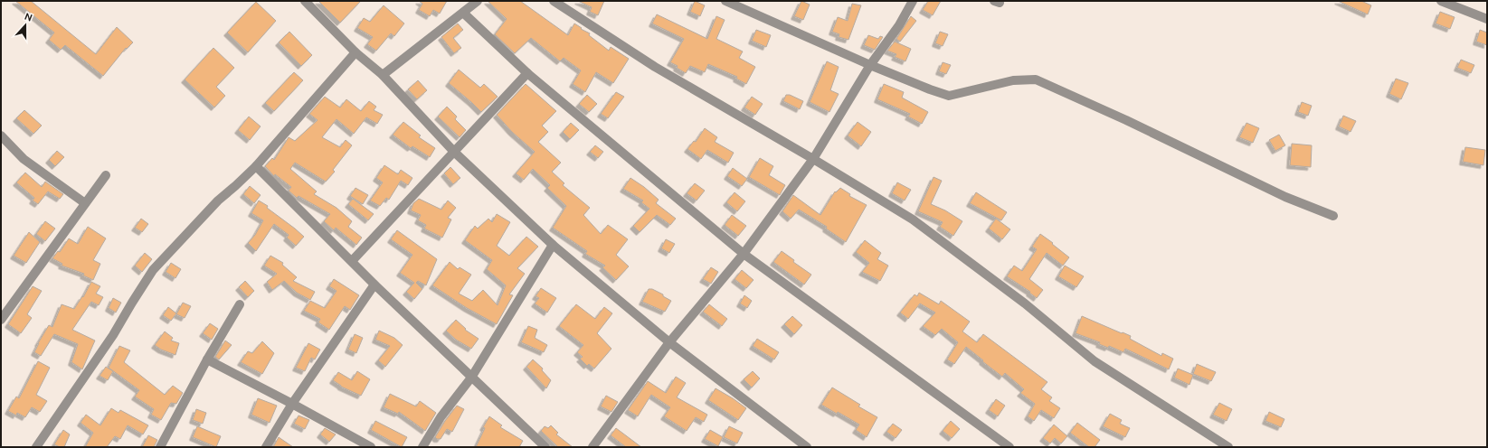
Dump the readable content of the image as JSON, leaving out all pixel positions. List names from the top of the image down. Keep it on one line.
{"north":"top"}
